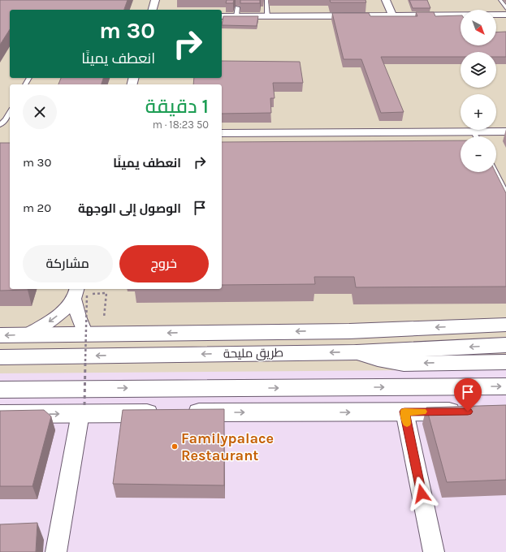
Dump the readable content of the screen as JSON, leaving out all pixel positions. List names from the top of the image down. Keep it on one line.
{"streets":{"main road":["طريق مليحة"]},"places":["Familypalace Restaurant"],"north":"bottom right","page":{"map_buttons":["+","−"],"turn":["30 m","انعطف يمينًا"],"heading":["1 دقيقة","50 m · 18:23"],"list":[{"name":"انعطف يمينًا","value":"30 m"},{"name":"الوصول إلى الوجهة","value":"20 m"}],"buttons":["خروج","مشاركة"]}}
